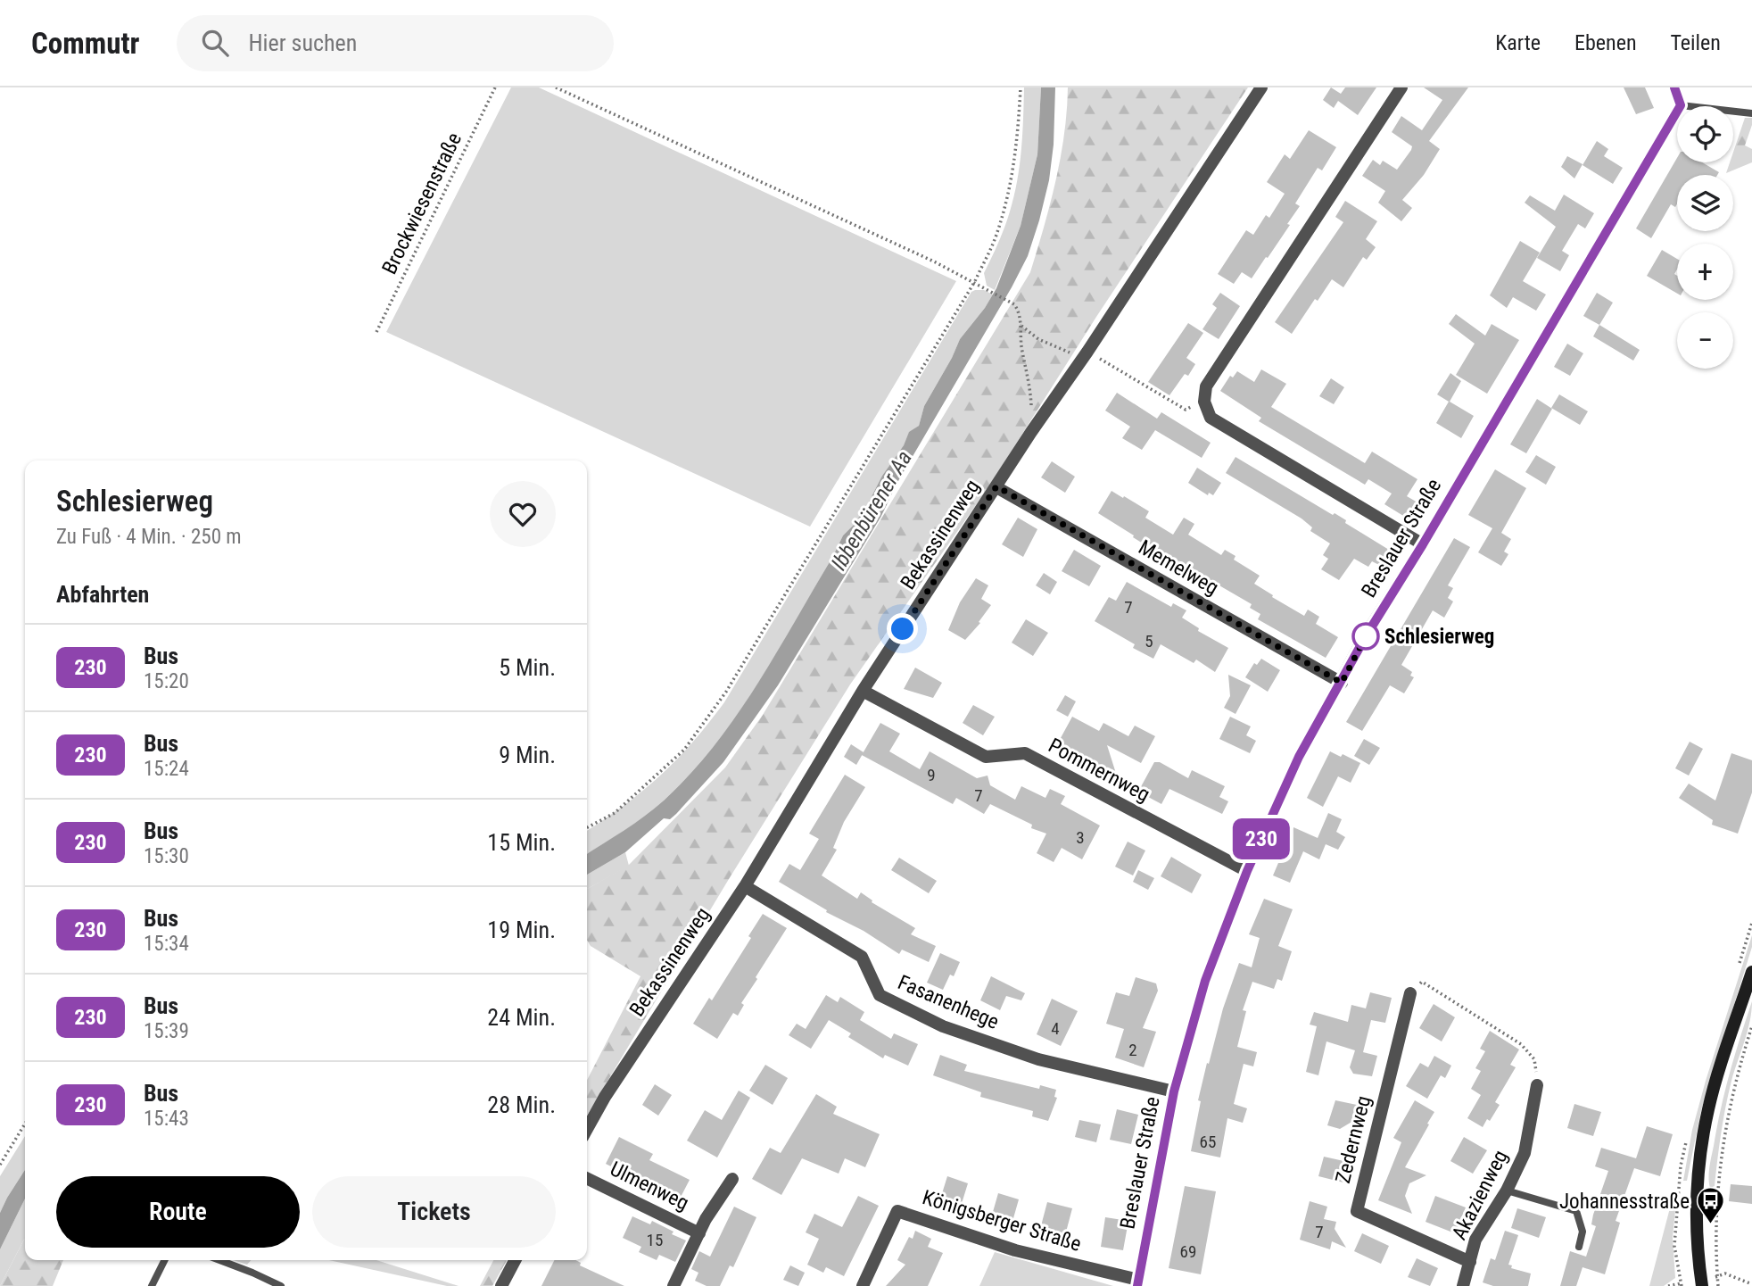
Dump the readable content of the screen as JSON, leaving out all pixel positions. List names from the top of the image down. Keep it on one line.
{"streets":{"street":["Bekassinenweg","Breslauer Straße","Memelweg","Pommernweg","Fasanenhege","Zedernweg","Ulmenweg","Akazienweg","Königsberger Straße"],"path":["Brockwiesenstraße"]},"crossings":[["Bekassinenweg","Memelweg"],["Bekassinenweg","Pommernweg"],["Bekassinenweg","Fasanenhege"],["Breslauer Straße","Memelweg"],["Breslauer Straße","Pommernweg"],["Breslauer Straße","Fasanenhege"],["Breslauer Straße","Königsberger Straße"],["Zedernweg","Akazienweg"]],"water":["Ibbenbürener Aa"],"places":{"other":["Schlesierweg"],"bus stop":["Johannesstraße"]},"lines":["bus line 230"],"house_numbers":["7","5","9","7","3","4","2","65","7","15","69"],"page":{"header":"Commutr","search":"Hier suchen","nav":["Karte","Ebenen","Teilen"],"on_map":"230","map_buttons":["+","−"],"heading":[["Schlesierweg","Zu Fuß · 4 Min. · 250 m"],"Abfahrten"],"list":[{"mark":"230","name":"Bus","note":"15:20","value":"5 Min."},{"mark":"230","name":"Bus","note":"15:24","value":"9 Min."},{"mark":"230","name":"Bus","note":"15:30","value":"15 Min."},{"mark":"230","name":"Bus","note":"15:34","value":"19 Min."},{"mark":"230","name":"Bus","note":"15:39","value":"24 Min."},{"mark":"230","name":"Bus","note":"15:43","value":"28 Min."}],"buttons":["Route","Tickets"]}}
